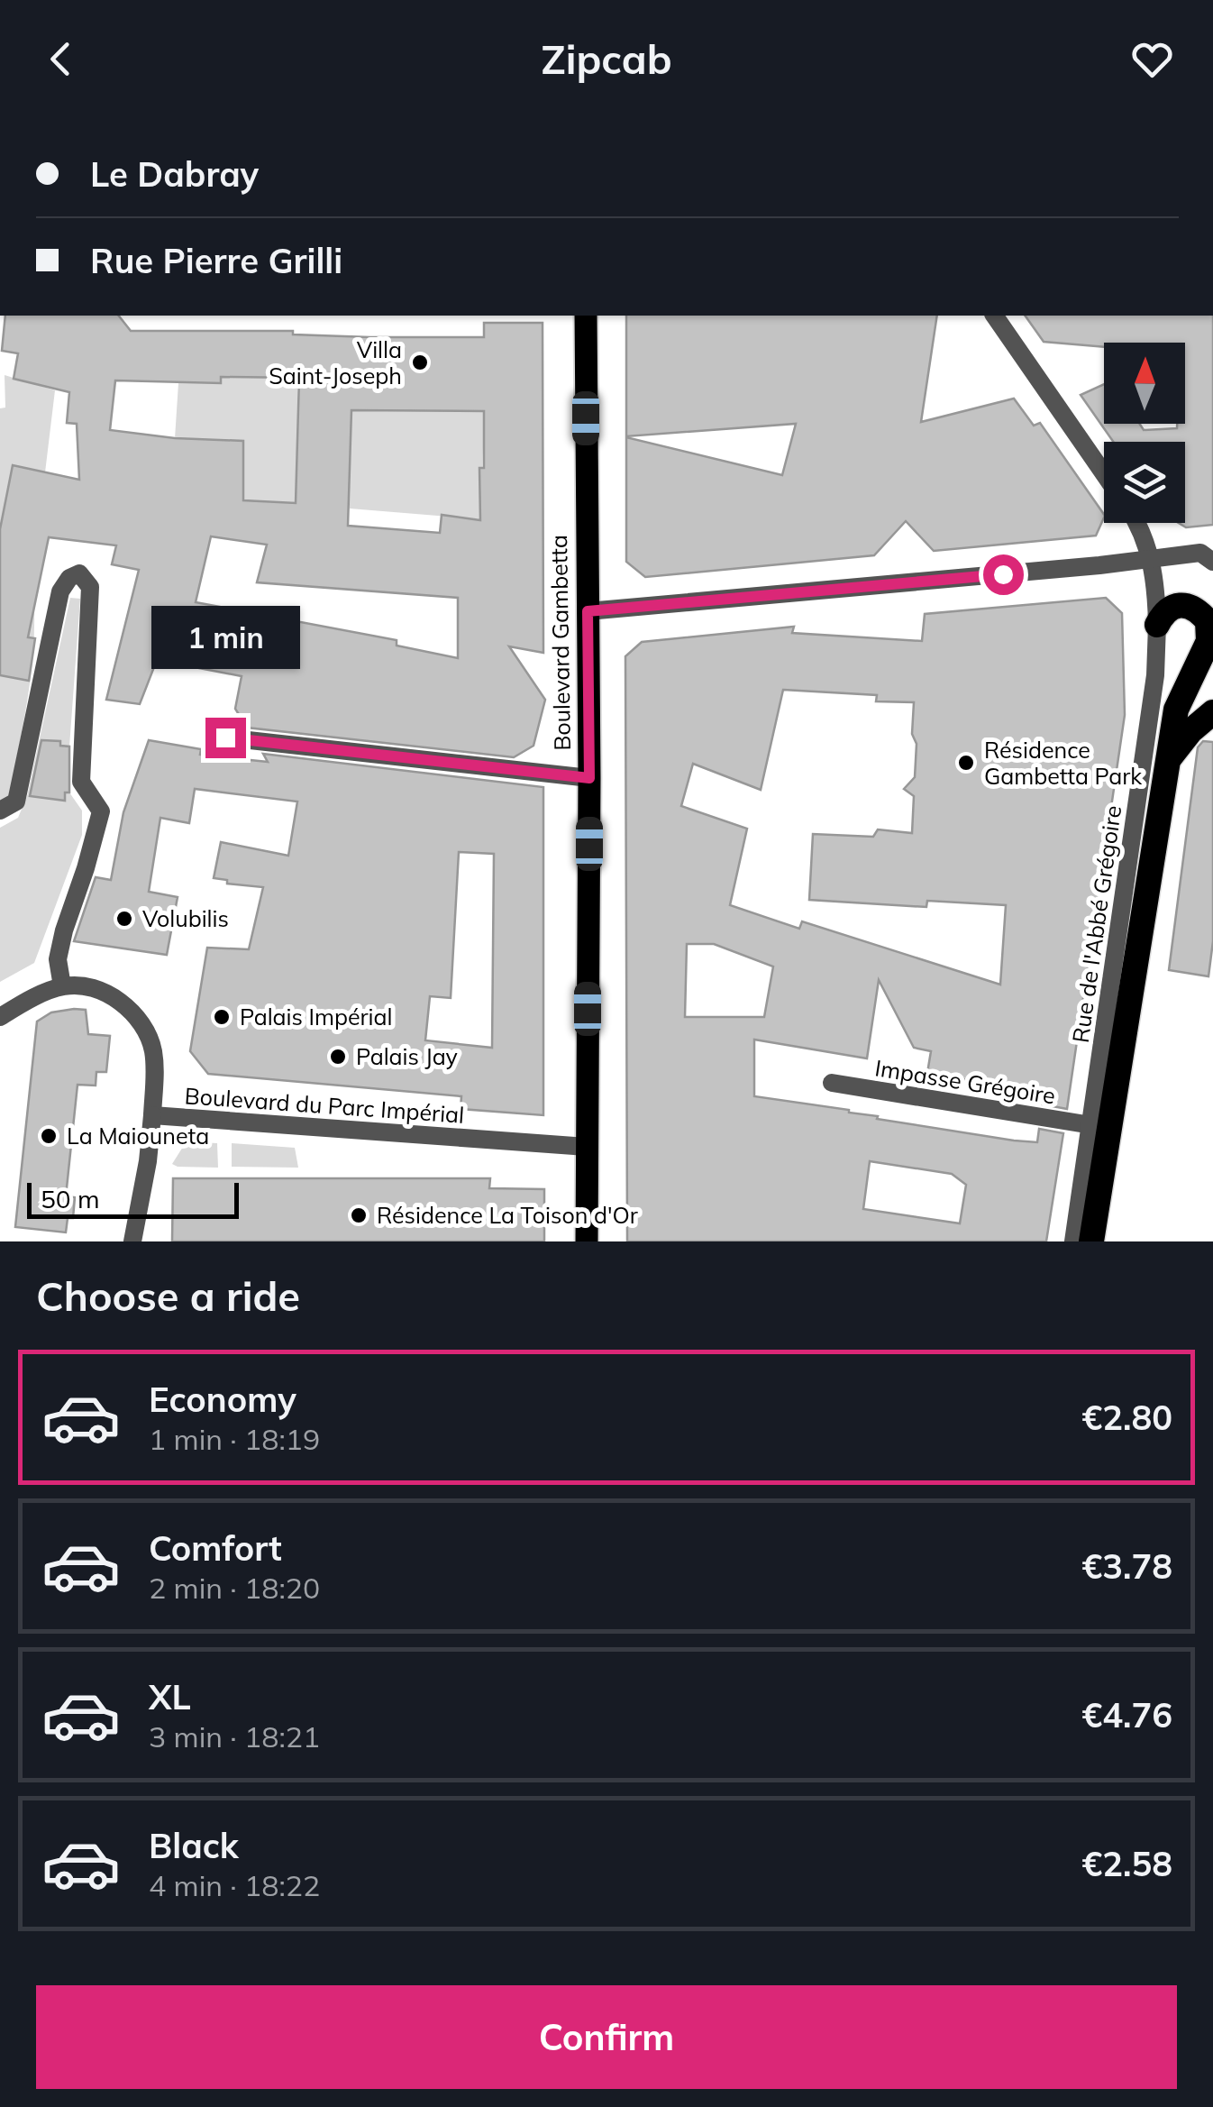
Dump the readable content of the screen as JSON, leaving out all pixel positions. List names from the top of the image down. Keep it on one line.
{"streets":{"main road":["Boulevard Gambetta"],"street":["Rue de l'Abbé Grégoire","Impasse Grégoire","Boulevard du Parc Impérial"]},"crossings":[["Boulevard Gambetta","Boulevard du Parc Impérial"],["Rue de l'Abbé Grégoire","Impasse Grégoire"]],"places":["Villa Saint-Joseph","Résidence Gambetta Park","Volubilis","Palais Impérial","Palais Jay","La Maiouneta","Résidence La Toison d'Or"],"scale_bar":"50 m","north":"top","page":{"header":"Zipcab","banner":["Le Dabray","Rue Pierre Grilli"],"bubble":"1 min","scale":"50 m","heading":"Choose a ride","list":[{"name":"Economy","note":"1 min · 18:19","value":"€2.80"},{"name":"Comfort","note":"2 min · 18:20","value":"€3.78"},{"name":"XL","note":"3 min · 18:21","value":"€4.76"},{"name":"Black","note":"4 min · 18:22","value":"€2.58"}],"buttons":"Confirm"}}
